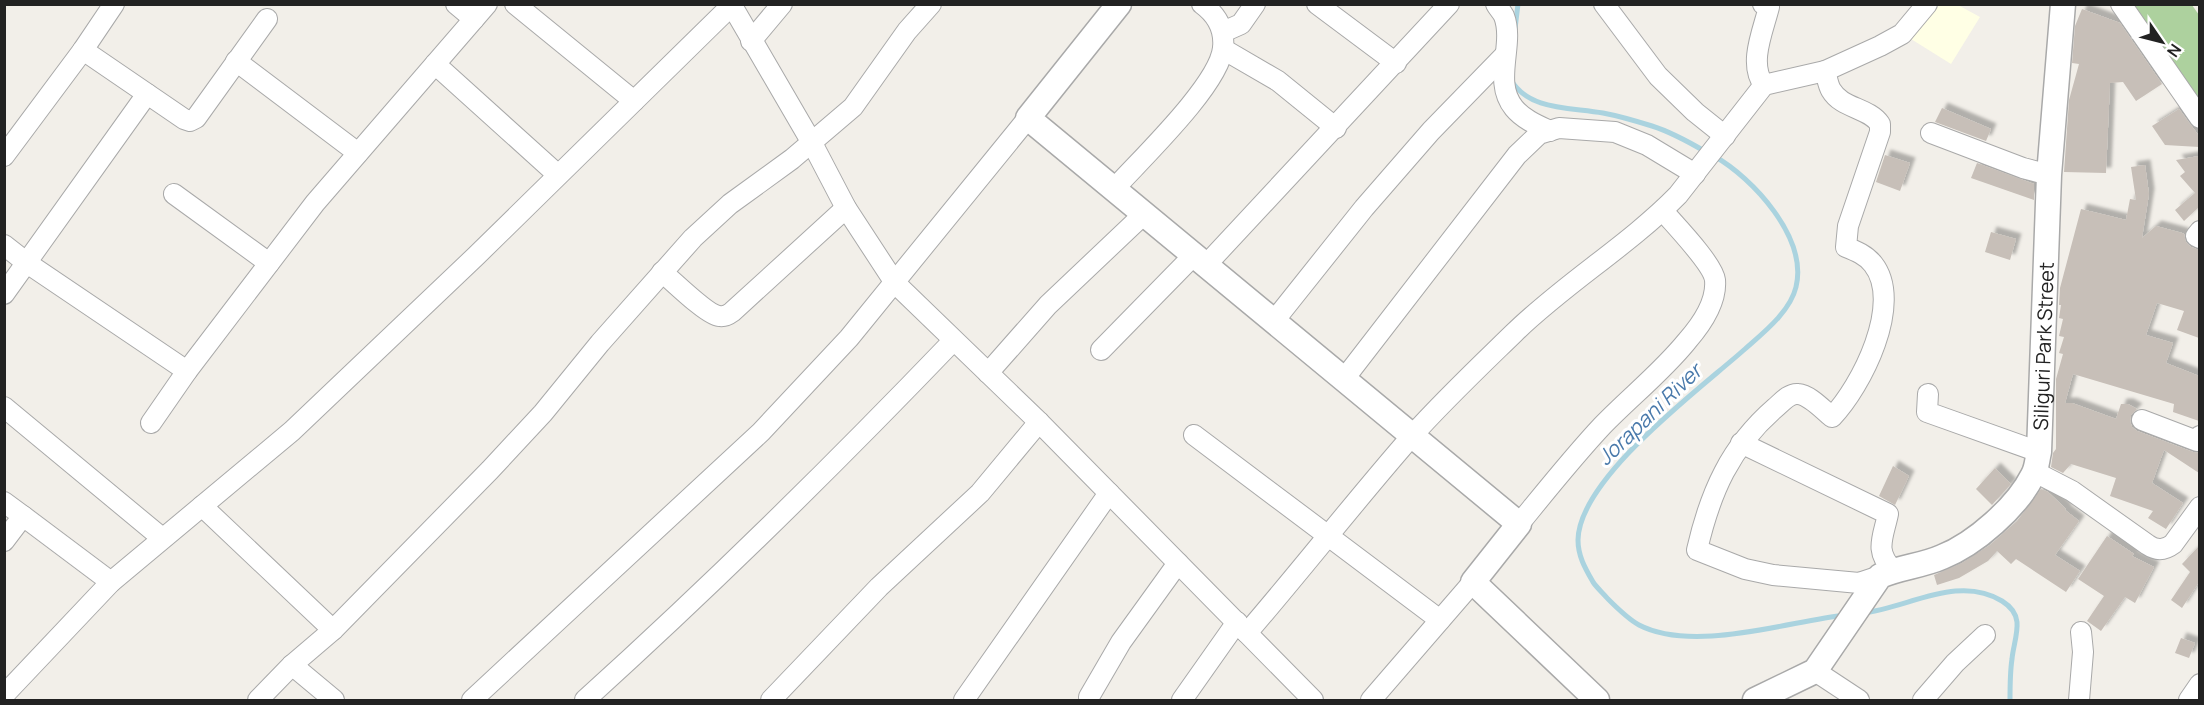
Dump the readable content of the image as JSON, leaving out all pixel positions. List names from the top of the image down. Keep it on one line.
{"streets":{"street":["Siliguri Park Street"]},"water":["Jorapani River"],"north":"bottom right"}
